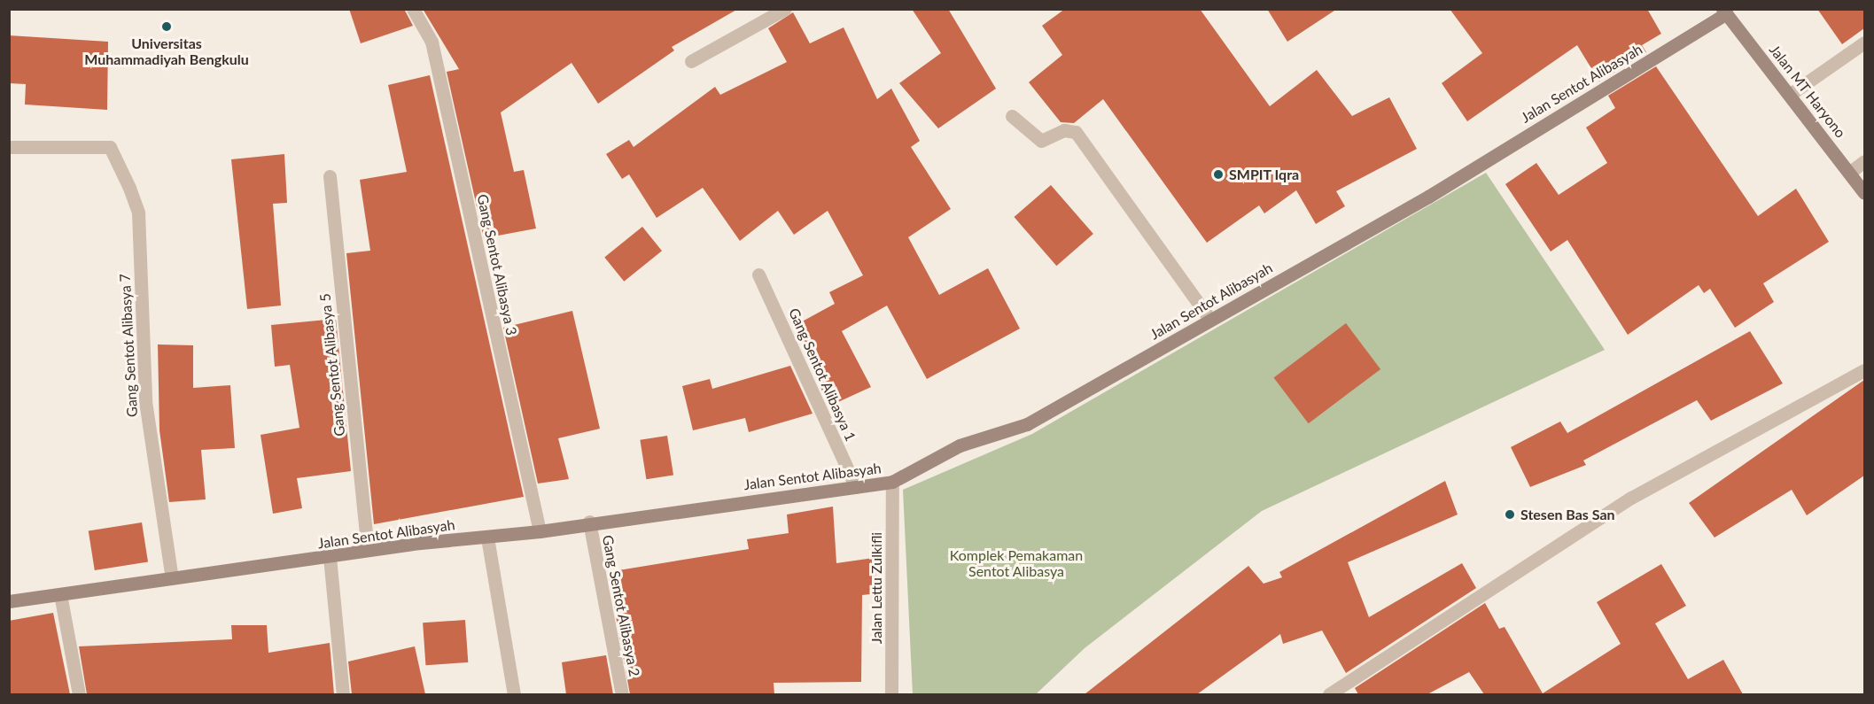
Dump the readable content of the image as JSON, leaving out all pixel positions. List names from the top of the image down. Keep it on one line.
{"streets":{"street":["Jalan Sentot Alibasyah","Jalan MT Haryono","Gang Sentot Alibasya 3","Gang Sentot Alibasya 7","Gang Sentot Alibasya 5","Gang Sentot Alibasya 1","Jalan Lettu Zulkifli","Gang Sentot Alibasya 2"]},"crossings":[["Jalan Sentot Alibasyah","Jalan MT Haryono"],["Jalan Sentot Alibasyah","Gang Sentot Alibasya 3"],["Jalan Sentot Alibasyah","Gang Sentot Alibasya 7"],["Jalan Sentot Alibasyah","Gang Sentot Alibasya 5"],["Jalan Sentot Alibasyah","Gang Sentot Alibasya 1"],["Jalan Sentot Alibasyah","Jalan Lettu Zulkifli"],["Jalan Sentot Alibasyah","Gang Sentot Alibasya 2"]],"parks":["Komplek Pemakaman Sentot Alibasya"],"places":["Universitas Muhammadiyah Bengkulu","SMPIT Iqra","Stesen Bas San"]}
